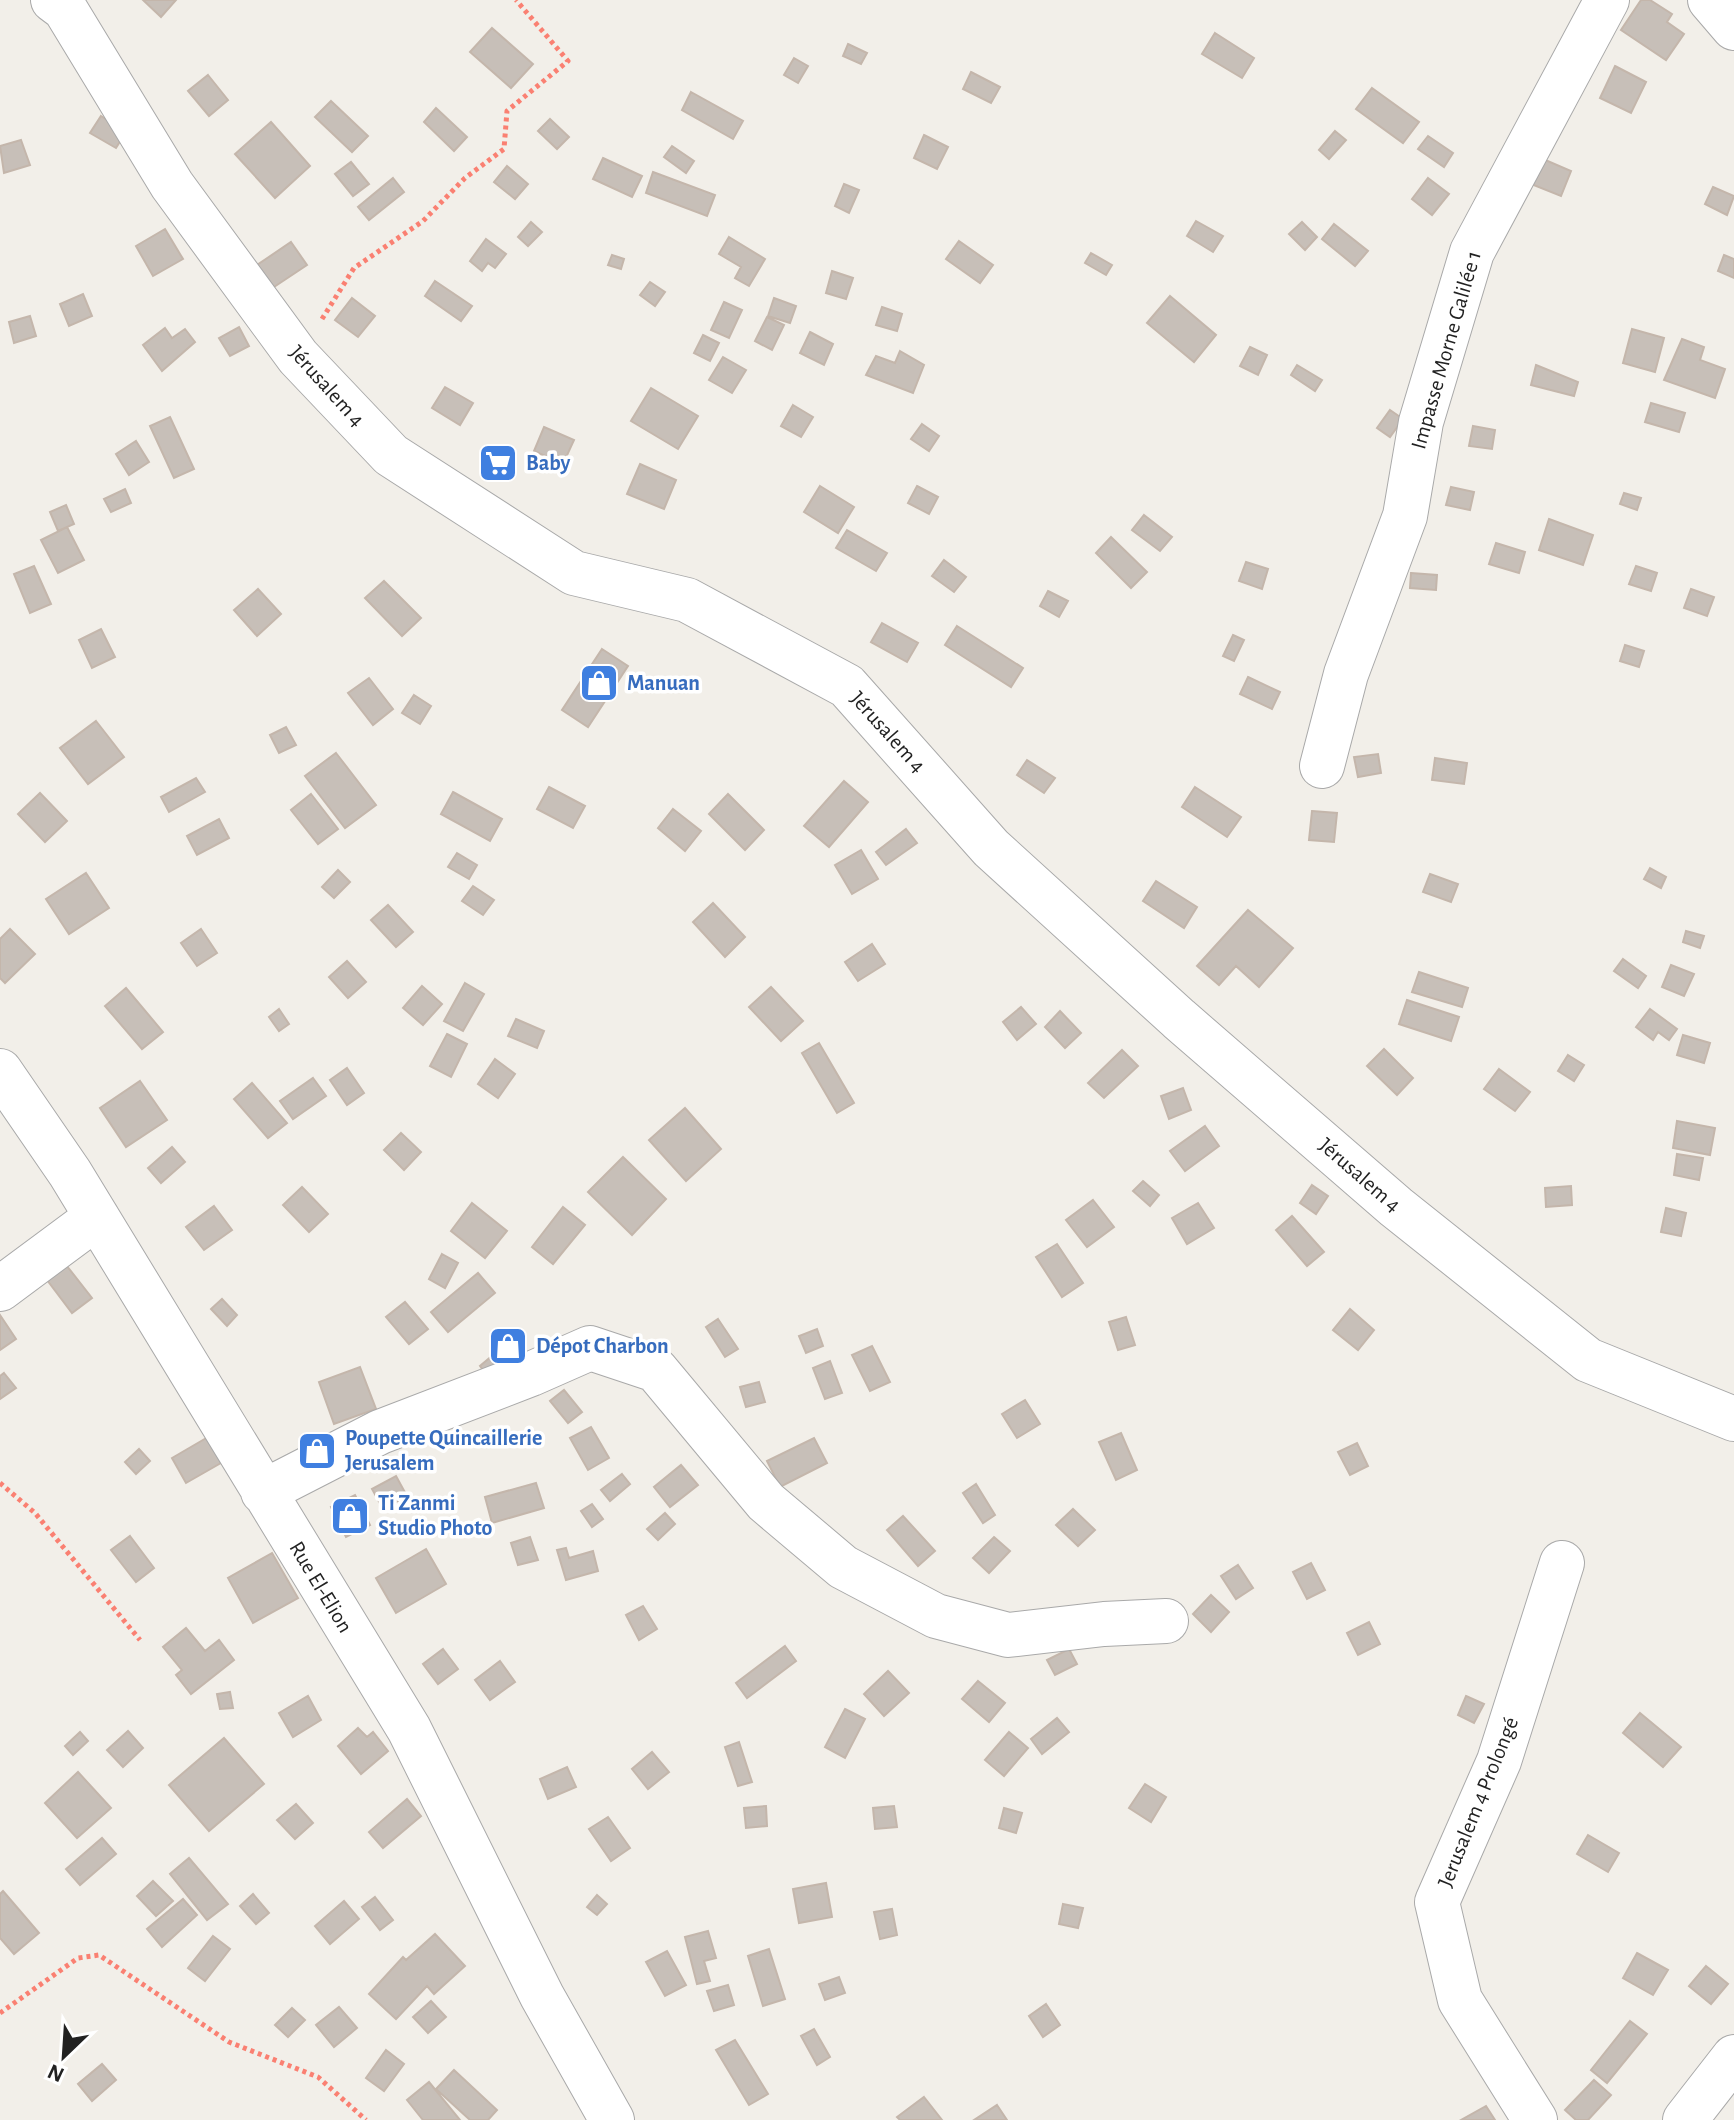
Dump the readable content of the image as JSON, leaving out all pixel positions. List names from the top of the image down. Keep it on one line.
{"streets":{"street":["Impasse Morne Galilée 1","Jérusalem 4","Rue El-Elion","Jerusalem 4 Prolongé"]},"places":{"supermarket":["Baby"],"shop":["Manuan","Dépot Charbon","Poupette Quincaillerie Jerusalem","Ti Zanmi Studio Photo"]},"north":"bottom left"}
